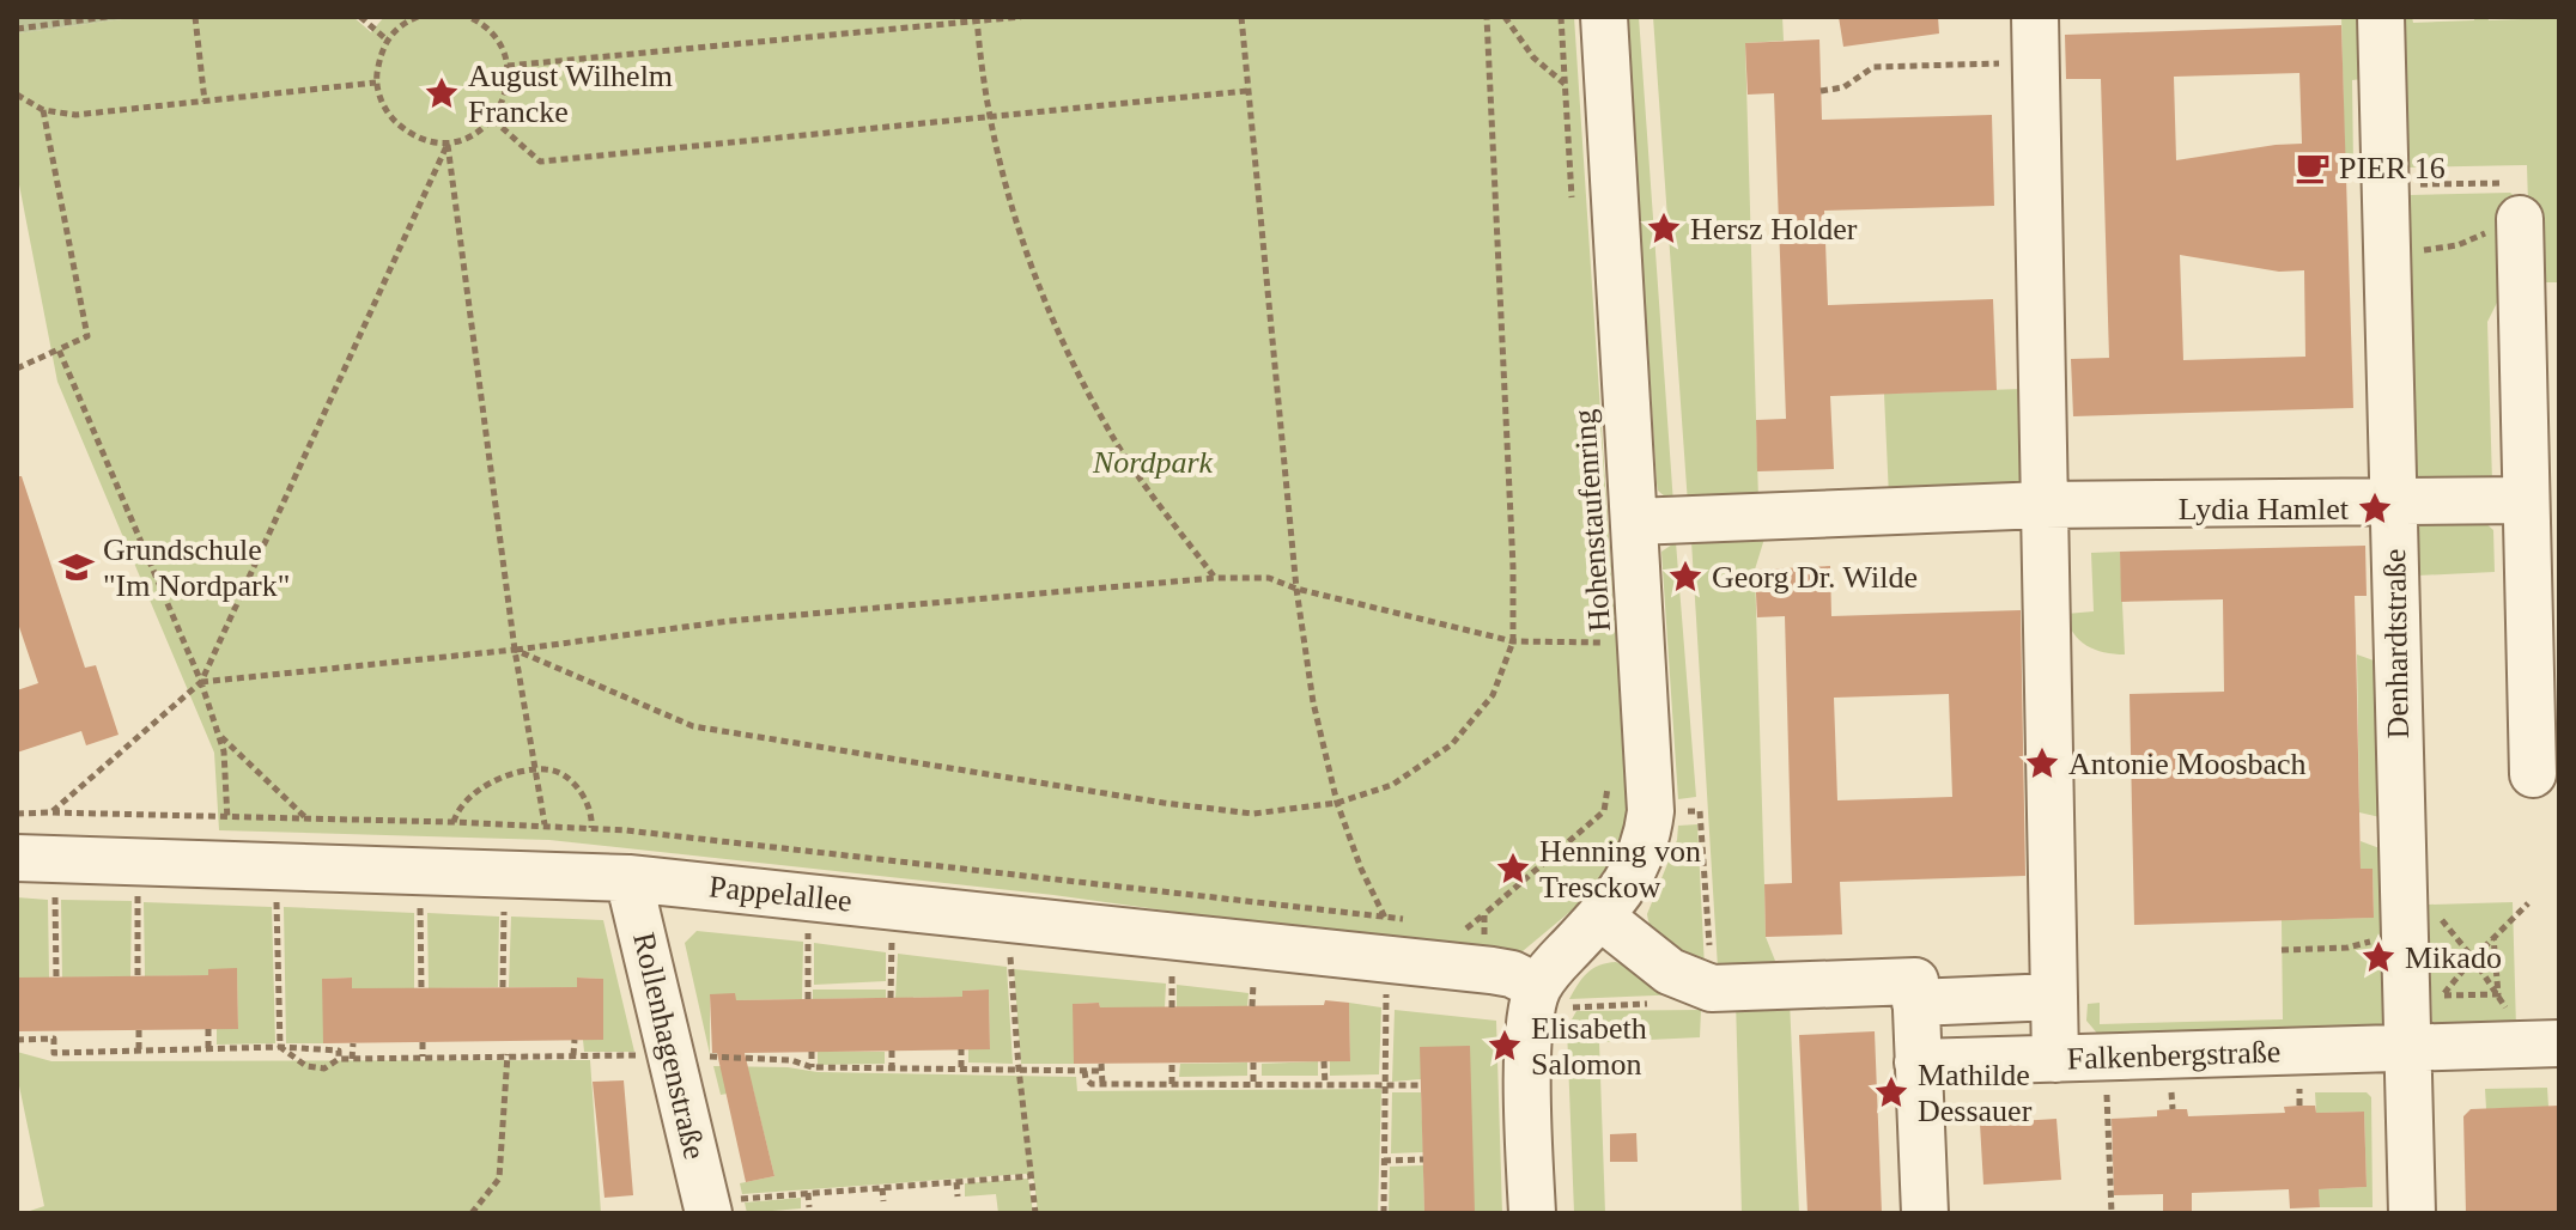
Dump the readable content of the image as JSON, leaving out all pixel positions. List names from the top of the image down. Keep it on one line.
{"streets":{"street":["Hohenstaufenring","Denhardtstraße","Pappelallee","Rollenhagenstraße","Falkenbergstraße"]},"crossings":[["Hohenstaufenring","Pappelallee"],["Denhardtstraße","Falkenbergstraße"],["Pappelallee","Rollenhagenstraße"]],"parks":["Nordpark"],"places":{"place":["August Wilhelm Francke","Hersz Holder","Lydia Hamlet","Georg Dr. Wilde","Antonie Moosbach","Henning von Tresckow","Mikado","Elisabeth Salomon","Mathilde Dessauer"],"cafe":["PIER 16"],"school or university":["Grundschule \"Im Nordpark\""]}}
